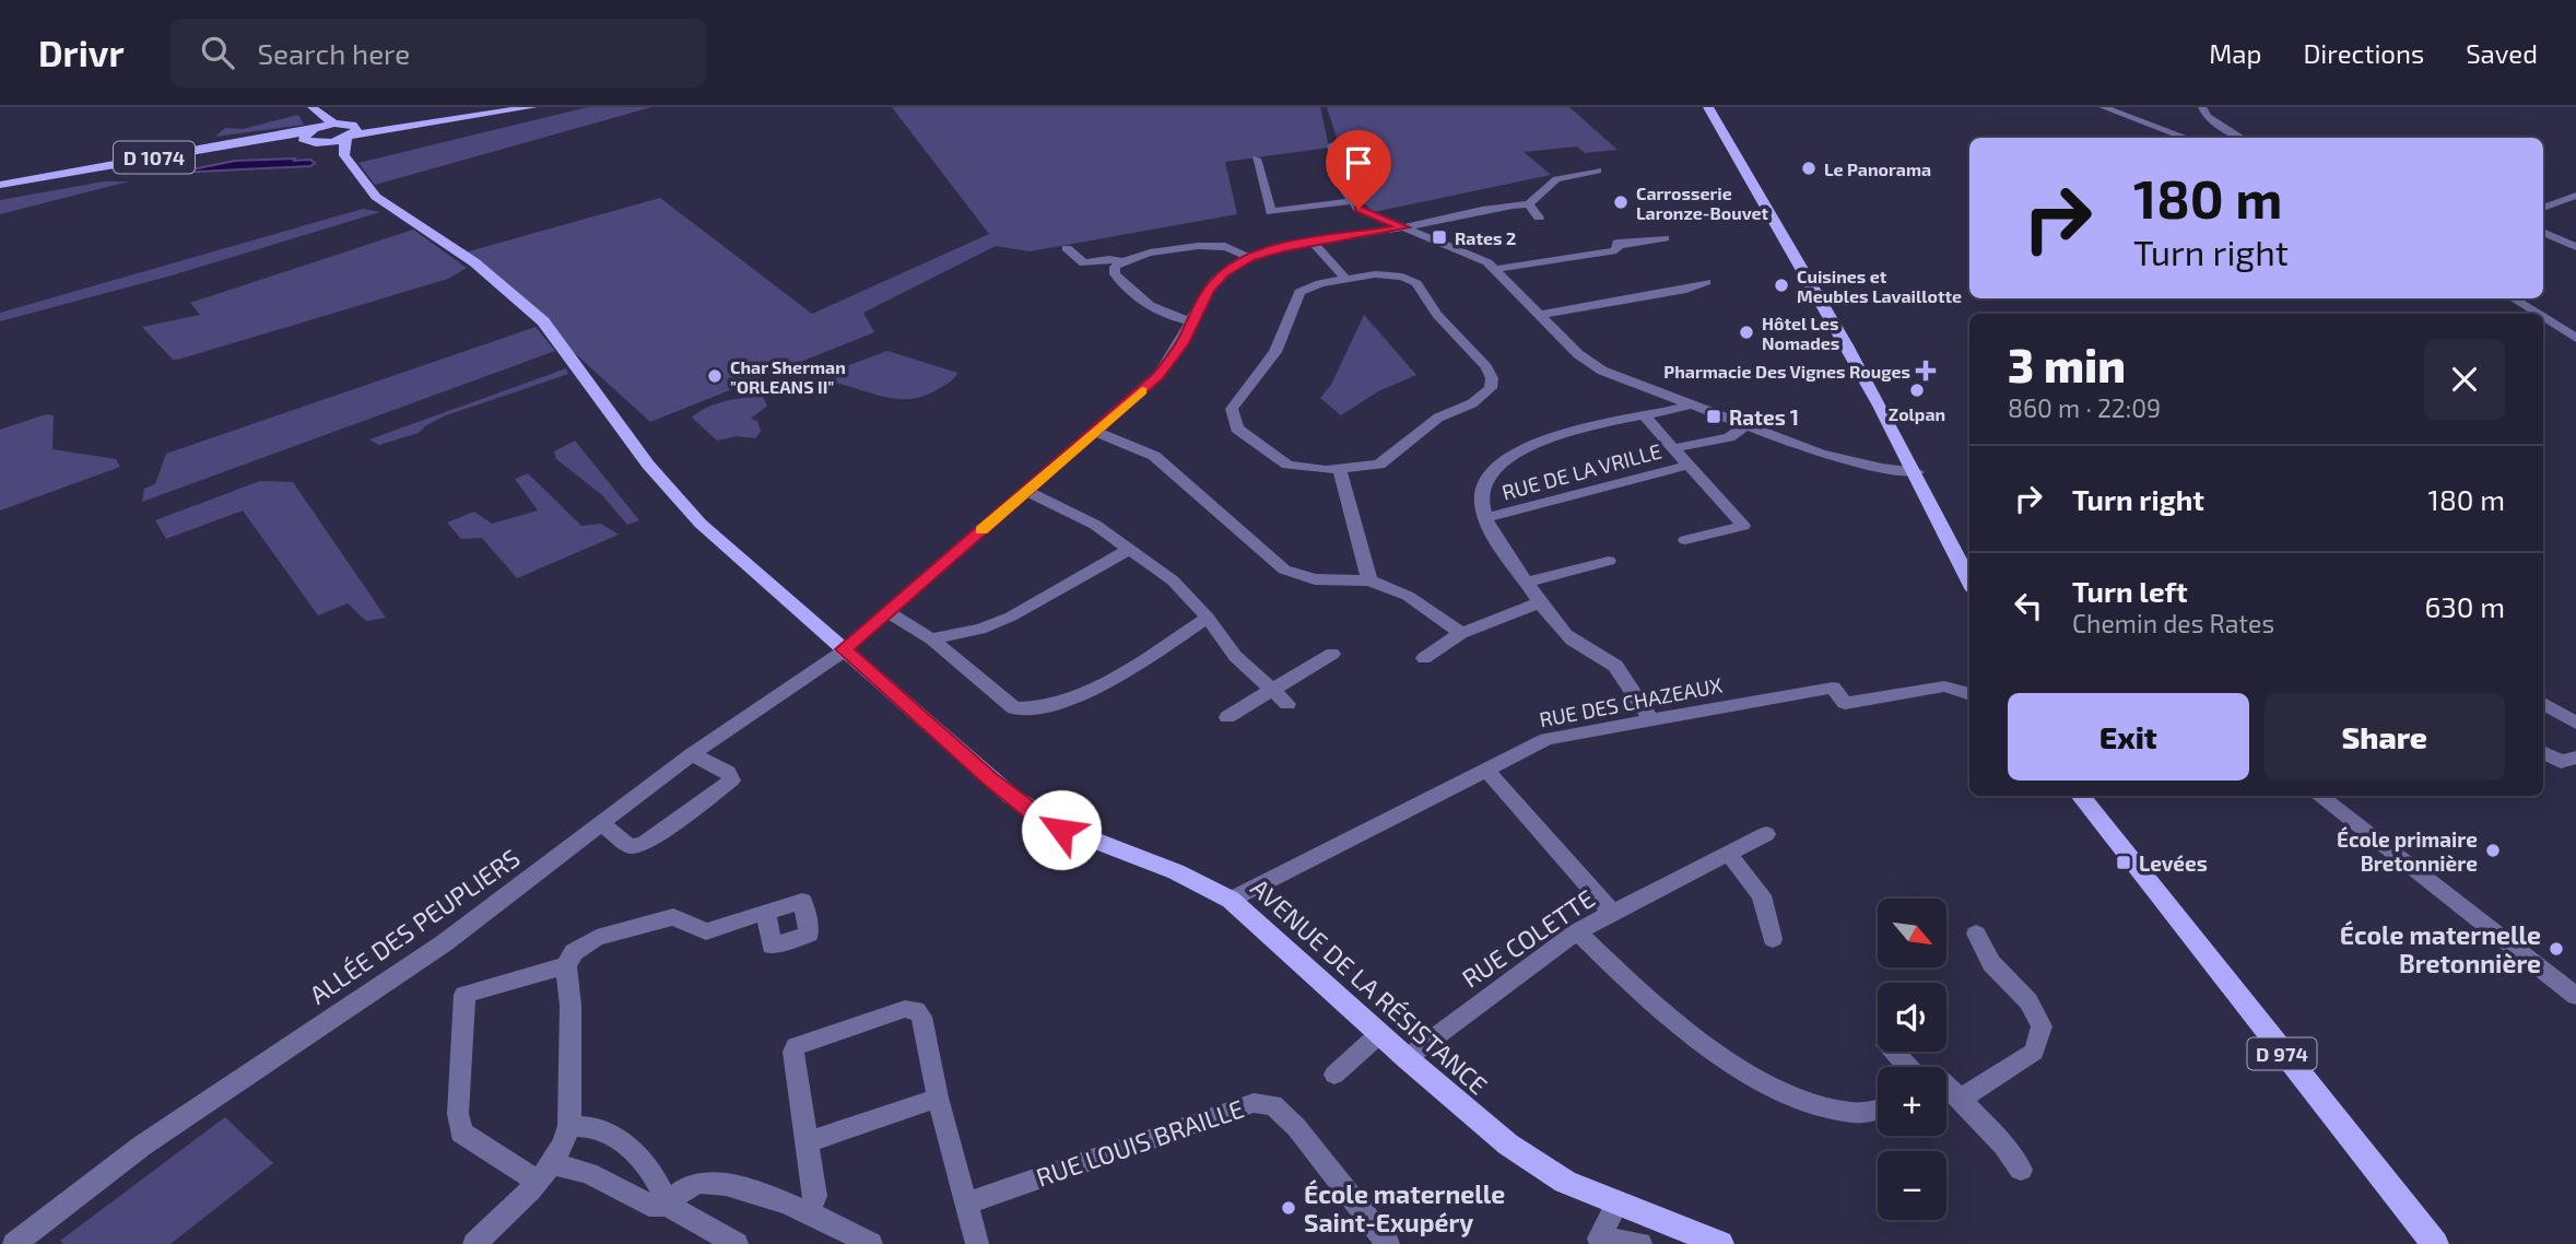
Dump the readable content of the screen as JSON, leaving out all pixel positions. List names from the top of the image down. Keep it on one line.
{"streets":{"main road":["D 1074","AVENUE DE LA RÉSISTANCE","D 974"],"street":["RUE DE LA VRILLE","RUE DES CHAZEAUX","ALLÉE DES PEUPLIERS","RUE COLETTE","RUE LOUIS BRAILLE"]},"crossings":[["RUE DES CHAZEAUX","AVENUE DE LA RÉSISTANCE"],["ALLÉE DES PEUPLIERS","AVENUE DE LA RÉSISTANCE"],["RUE COLETTE","AVENUE DE LA RÉSISTANCE"]],"places":{"other":["Le Panorama","Carrosserie Laronze-Bouvet","Cuisines et Meubles Lavaillotte","Hôtel Les Nomades","Char Sherman \"ORLEANS II\"","Zolpan","École primaire Bretonnière","École maternelle Bretonnière","École maternelle Saint-Exupéry"],"transit":["Rates 2","Rates 1","Levées"],"health":["Pharmacie Des Vignes Rouges"]},"north":"bottom right","page":{"header":"Drivr","search":"Search here","nav":["Map","Directions","Saved"],"turn":["180 m","Turn right"],"heading":["3 min","860 m · 22:09"],"list":[{"name":"Turn right","value":"180 m"},{"name":"Turn left","note":"Chemin des Rates","value":"630 m"}],"buttons":["Exit","Share"],"map_buttons":["+","−"]}}
